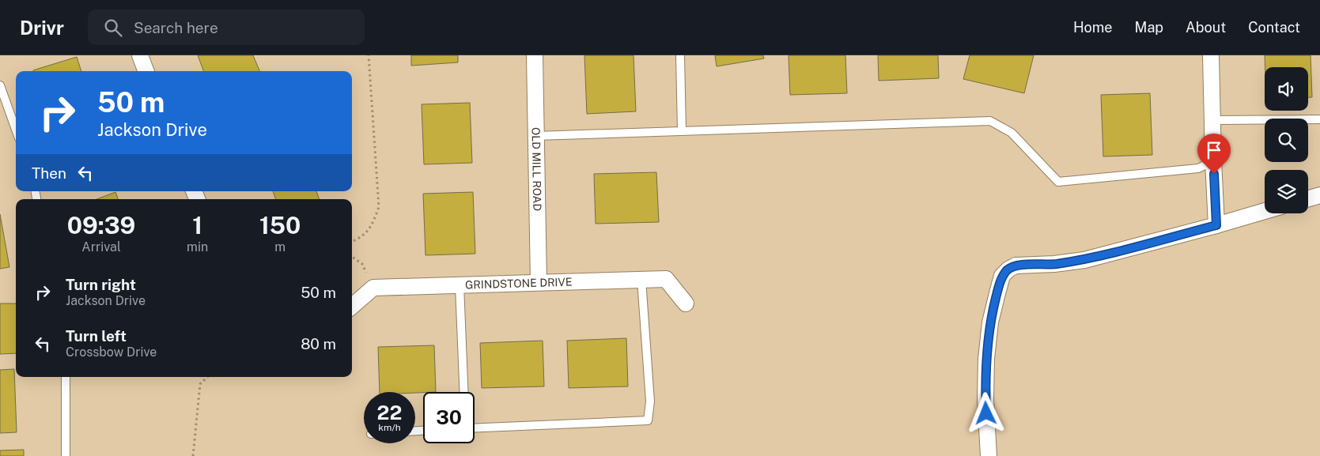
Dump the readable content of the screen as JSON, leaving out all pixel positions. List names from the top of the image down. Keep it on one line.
{"streets":{"street":["OLD MILL ROAD","GRINDSTONE DRIVE"]},"crossings":[["OLD MILL ROAD","GRINDSTONE DRIVE"]],"page":{"header":"Drivr","search":"Search here","nav":["Home","Map","About","Contact"],"turn":["50 m","Jackson Drive"],"then":"Then","eta":["09:39","Arrival","1","min","150","m"],"list":[{"name":"Turn right","note":"Jackson Drive","value":"50 m"},{"name":"Turn left","note":"Crossbow Drive","value":"80 m"}],"speed":"22 km/h","limit":"30"}}
